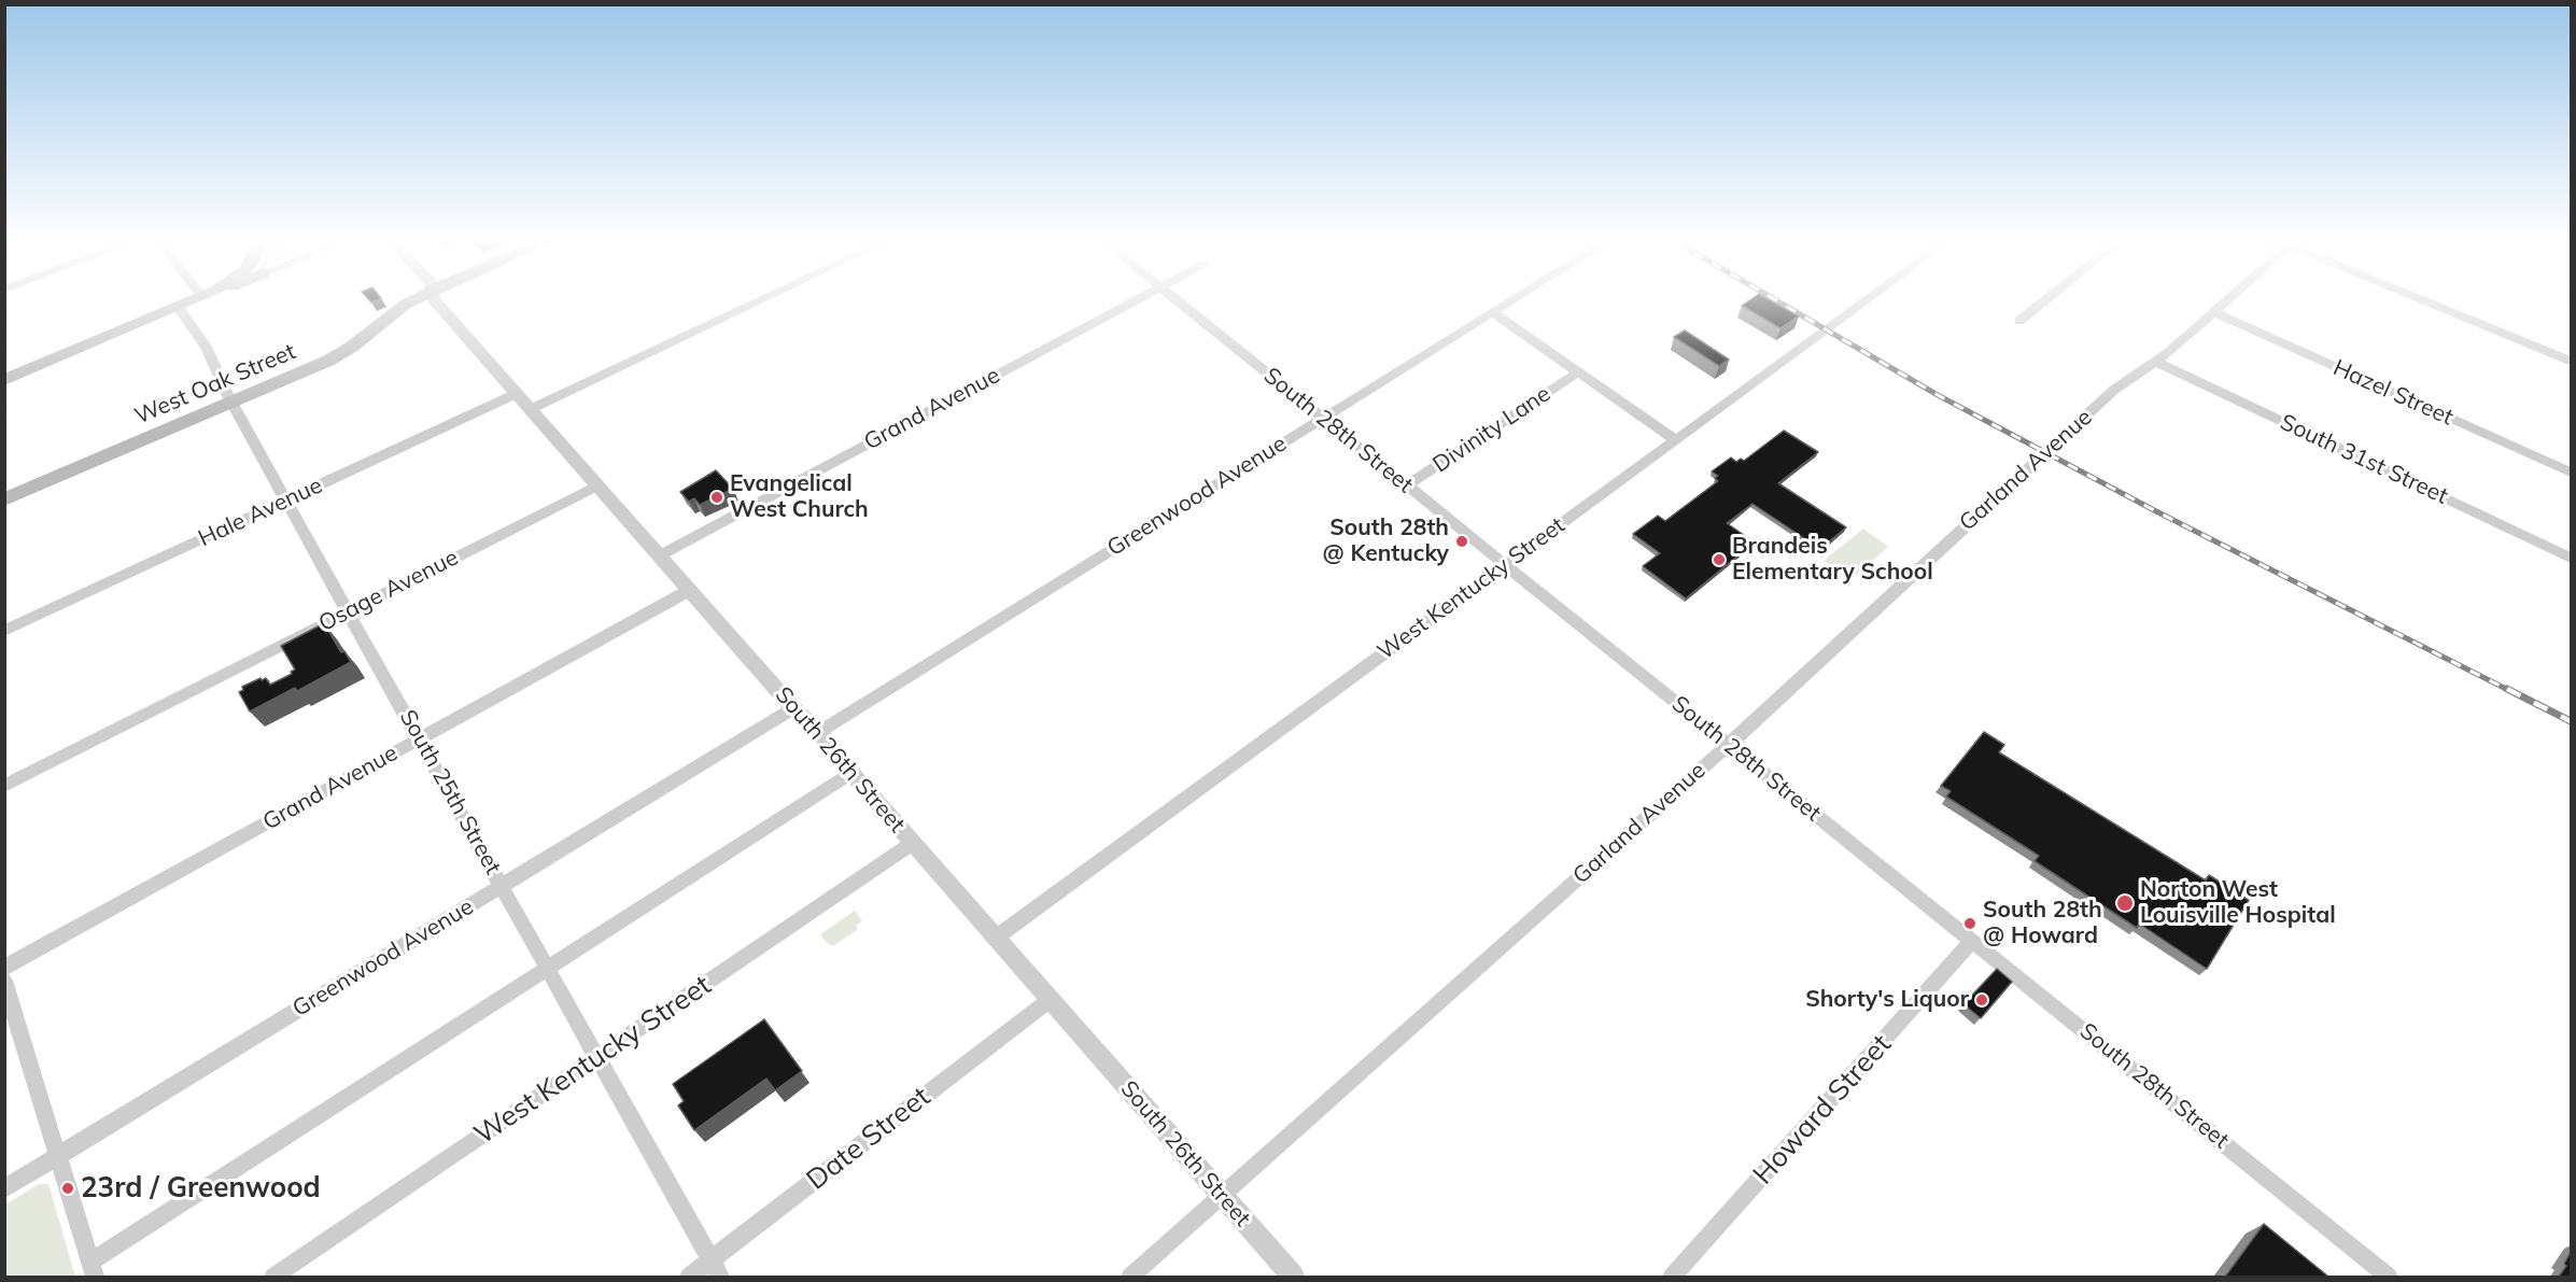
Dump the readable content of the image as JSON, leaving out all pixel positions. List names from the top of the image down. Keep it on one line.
{"streets":{"main road":["West Oak Street"],"street":["Hazel Street","Grand Avenue","Divinity Lane","South 28th Street","South 31st Street","Garland Avenue","Greenwood Avenue","Hale Avenue","West Kentucky Street","Osage Avenue","South 26th Street","South 25th Street","Howard Street","Date Street"]},"crossings":[["West Oak Street","South 25th Street"],["Hazel Street","Garland Avenue"],["Grand Avenue","South 26th Street"],["Grand Avenue","South 25th Street"],["Divinity Lane","South 28th Street"],["South 28th Street","Garland Avenue"],["South 28th Street","Greenwood Avenue"],["South 28th Street","West Kentucky Street"],["South 28th Street","Howard Street"],["South 31st Street","Garland Avenue"],["Garland Avenue","South 26th Street"],["Greenwood Avenue","South 26th Street"],["Greenwood Avenue","South 25th Street"],["Hale Avenue","South 26th Street"],["Hale Avenue","South 25th Street"],["West Kentucky Street","South 26th Street"],["West Kentucky Street","South 25th Street"],["Osage Avenue","South 26th Street"],["Osage Avenue","South 25th Street"],["South 26th Street","Date Street"],["South 25th Street","Date Street"]],"places":["Evangelical West Church","South 28th @ Kentucky","Brandeis Elementary School","Norton West Louisville Hospital","South 28th @ Howard","Shorty's Liquor","23rd / Greenwood"]}
